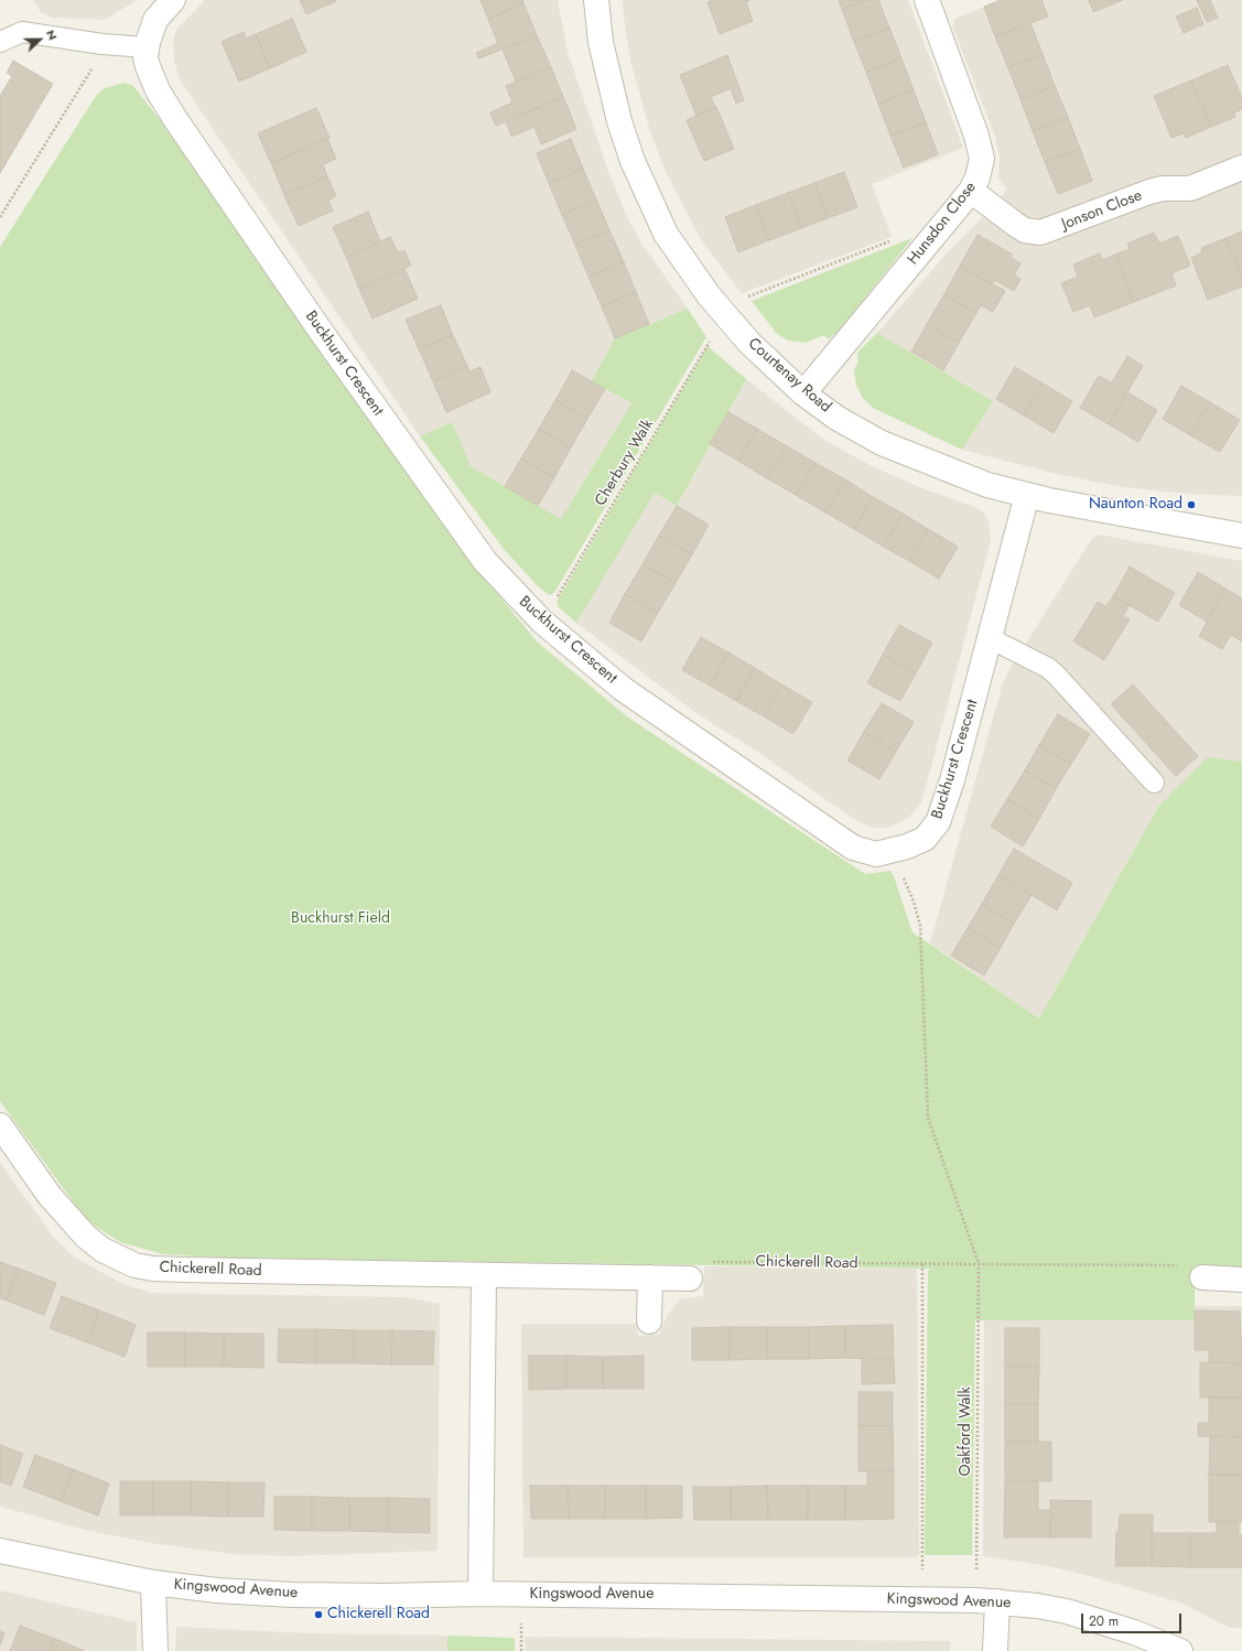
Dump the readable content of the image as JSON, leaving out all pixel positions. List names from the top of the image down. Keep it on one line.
{"streets":{"street":["Jonson Close","Hunsdon Close","Buckhurst Crescent","Courtenay Road","Chickerell Road","Kingswood Avenue"],"path":["Cherbury Walk","Oakford Walk"]},"crossings":[["Jonson Close","Hunsdon Close"],["Hunsdon Close","Courtenay Road"],["Buckhurst Crescent","Courtenay Road"],["Buckhurst Crescent","Cherbury Walk"],["Buckhurst Crescent","Oakford Walk"],["Courtenay Road","Cherbury Walk"],["Chickerell Road","Oakford Walk"],["Oakford Walk","Kingswood Avenue"]],"parks":["Buckhurst Field"],"places":["Naunton Road","Chickerell Road"],"scale_bar":"20 m","north":"right"}
